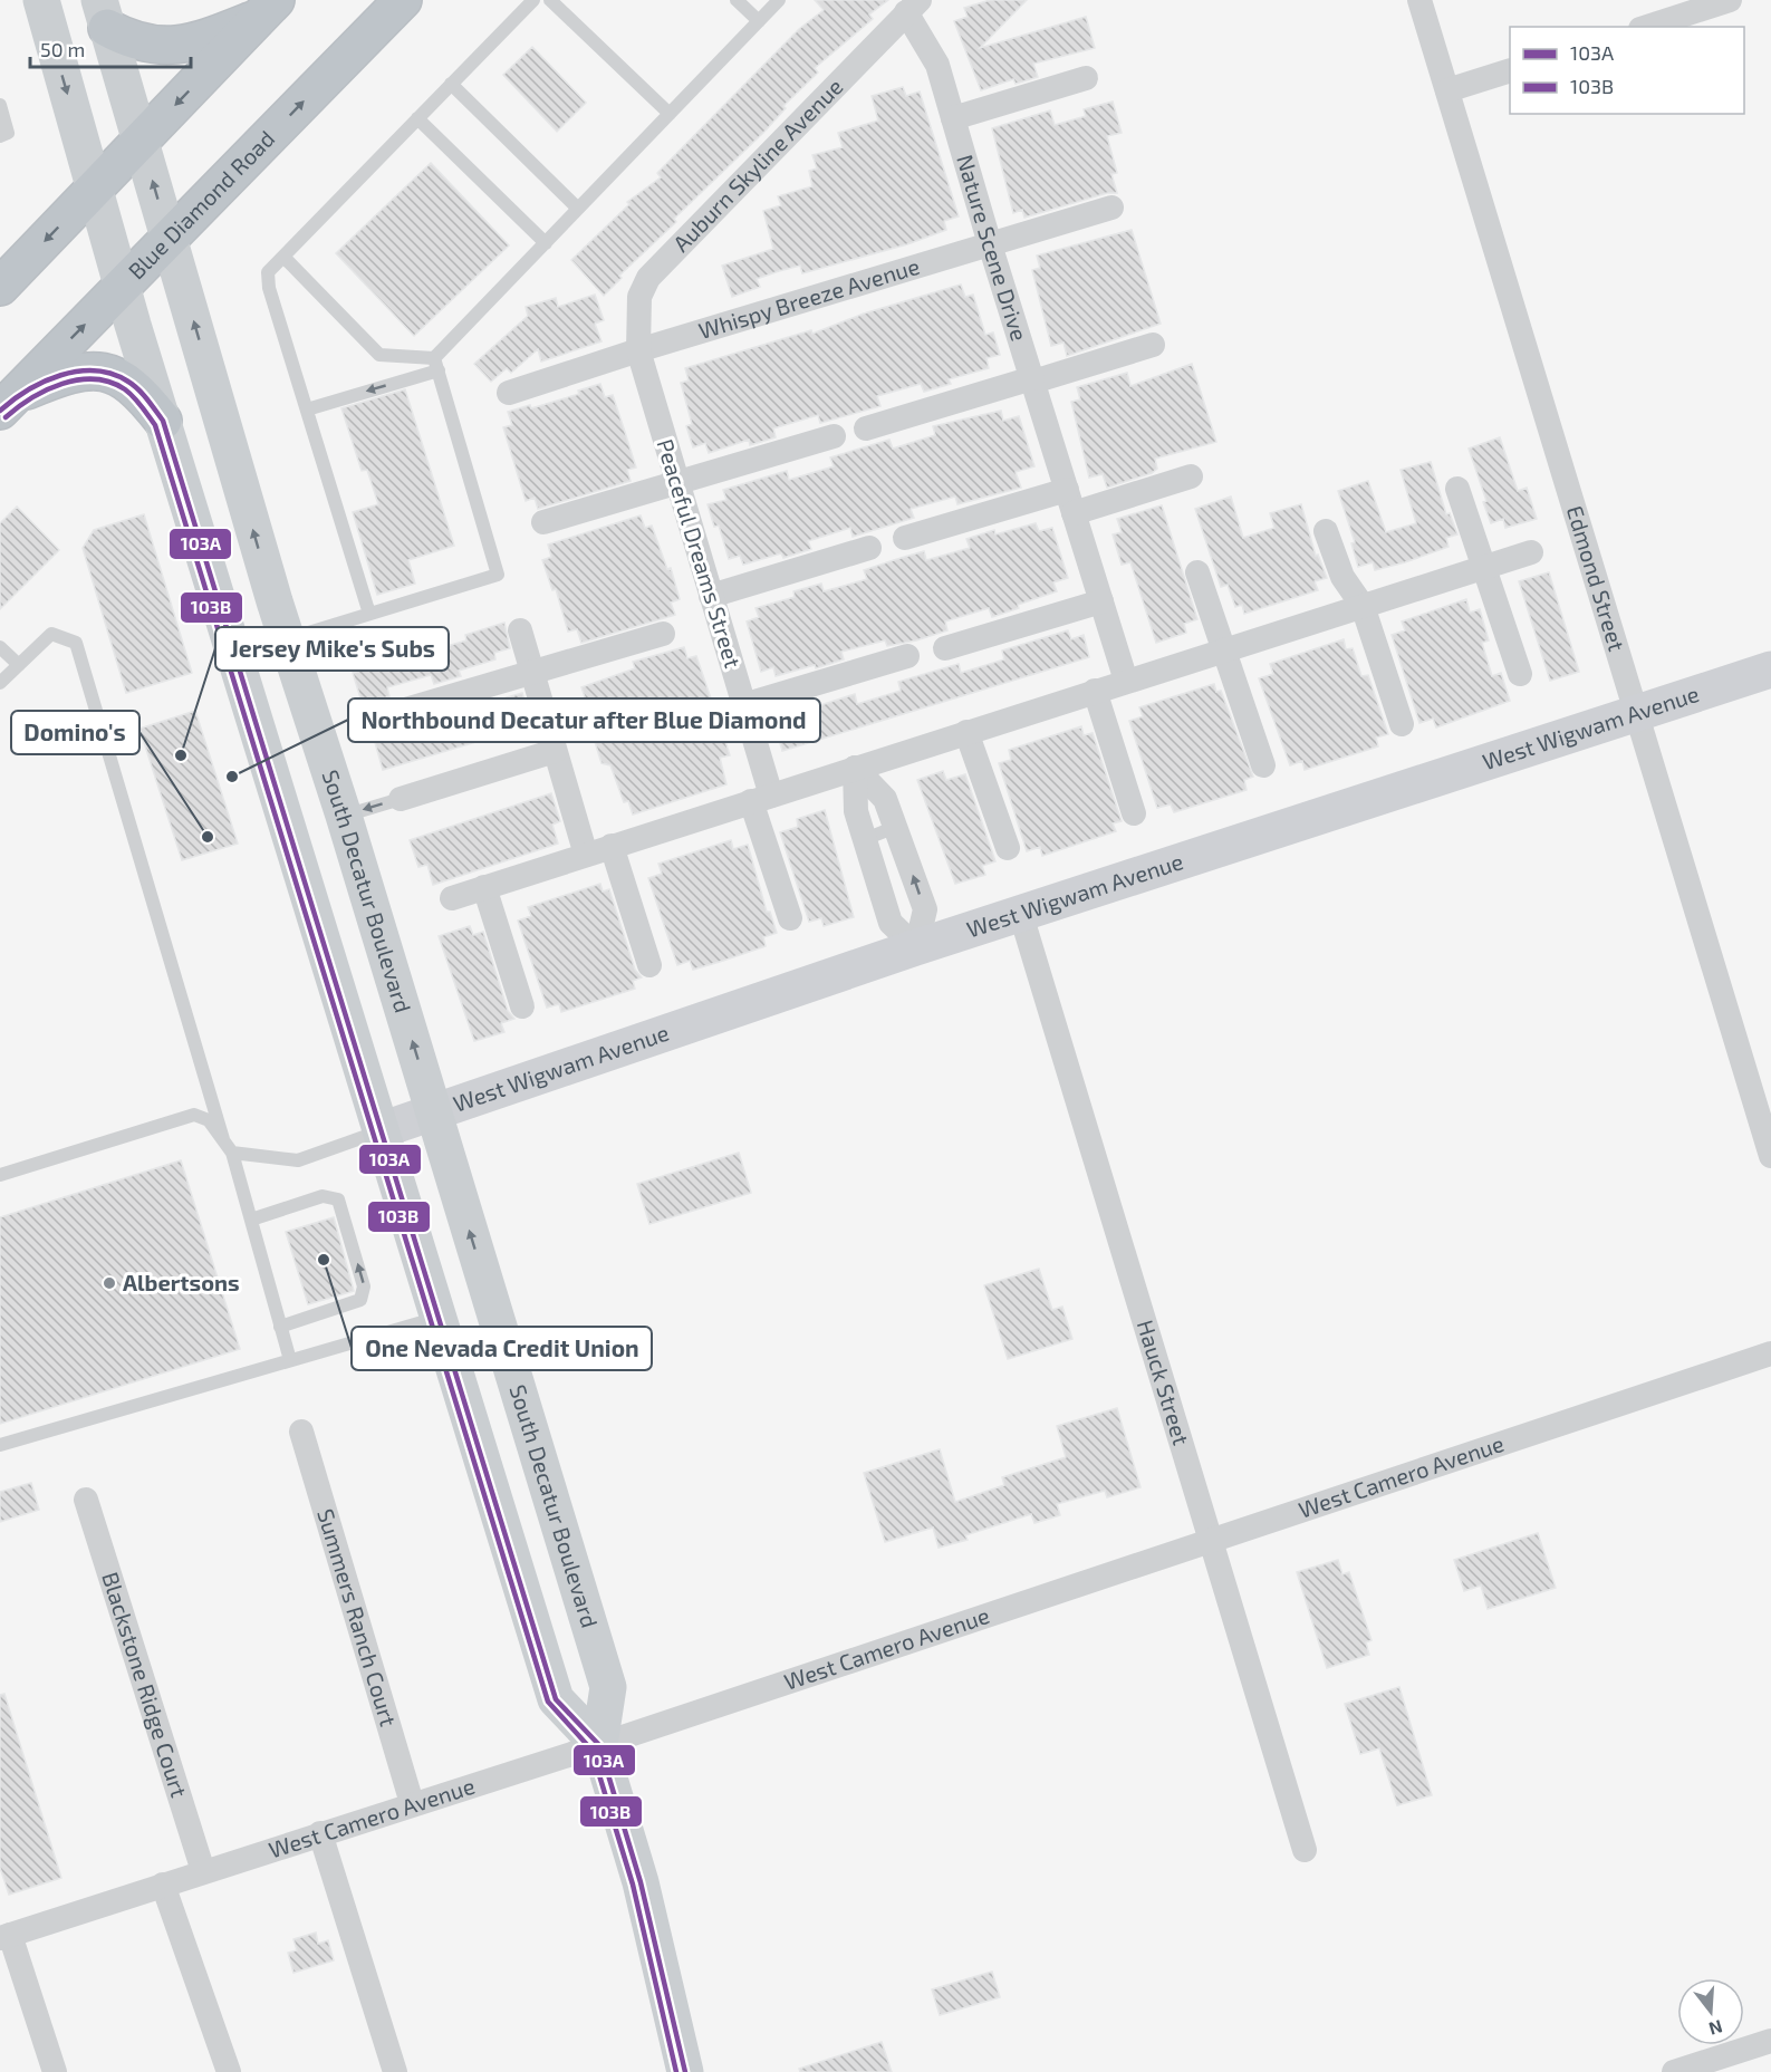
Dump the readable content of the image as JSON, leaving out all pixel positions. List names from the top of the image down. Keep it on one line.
{"streets":{"highway":["Blue Diamond Road"],"main road":["South Decatur Boulevard"],"street":["Auburn Skyline Avenue","Nature Scene Drive","Whispy Breeze Avenue","Peaceful Dreams Street","Edmond Street","West Wigwam Avenue","Hauck Street","West Camero Avenue","Summers Ranch Court","Blackstone Ridge Court"]},"crossings":[["Auburn Skyline Avenue","Nature Scene Drive"],["Auburn Skyline Avenue","Whispy Breeze Avenue"],["Auburn Skyline Avenue","Peaceful Dreams Street"],["Blue Diamond Road","South Decatur Boulevard"],["Nature Scene Drive","Whispy Breeze Avenue"],["Whispy Breeze Avenue","Peaceful Dreams Street"],["Edmond Street","West Wigwam Avenue"],["West Wigwam Avenue","South Decatur Boulevard"],["West Wigwam Avenue","Hauck Street"],["South Decatur Boulevard","West Camero Avenue"],["Hauck Street","West Camero Avenue"],["West Camero Avenue","Summers Ranch Court"],["West Camero Avenue","Blackstone Ridge Court"]],"places":["Jersey Mike's Subs","Northbound Decatur after Blue Diamond","Domino's","One Nevada Credit Union","Albertsons"],"lines":["transit line 103A","transit line 103B"],"legend":["103A","103B"],"scale_bar":"50 m","north":"bottom"}
